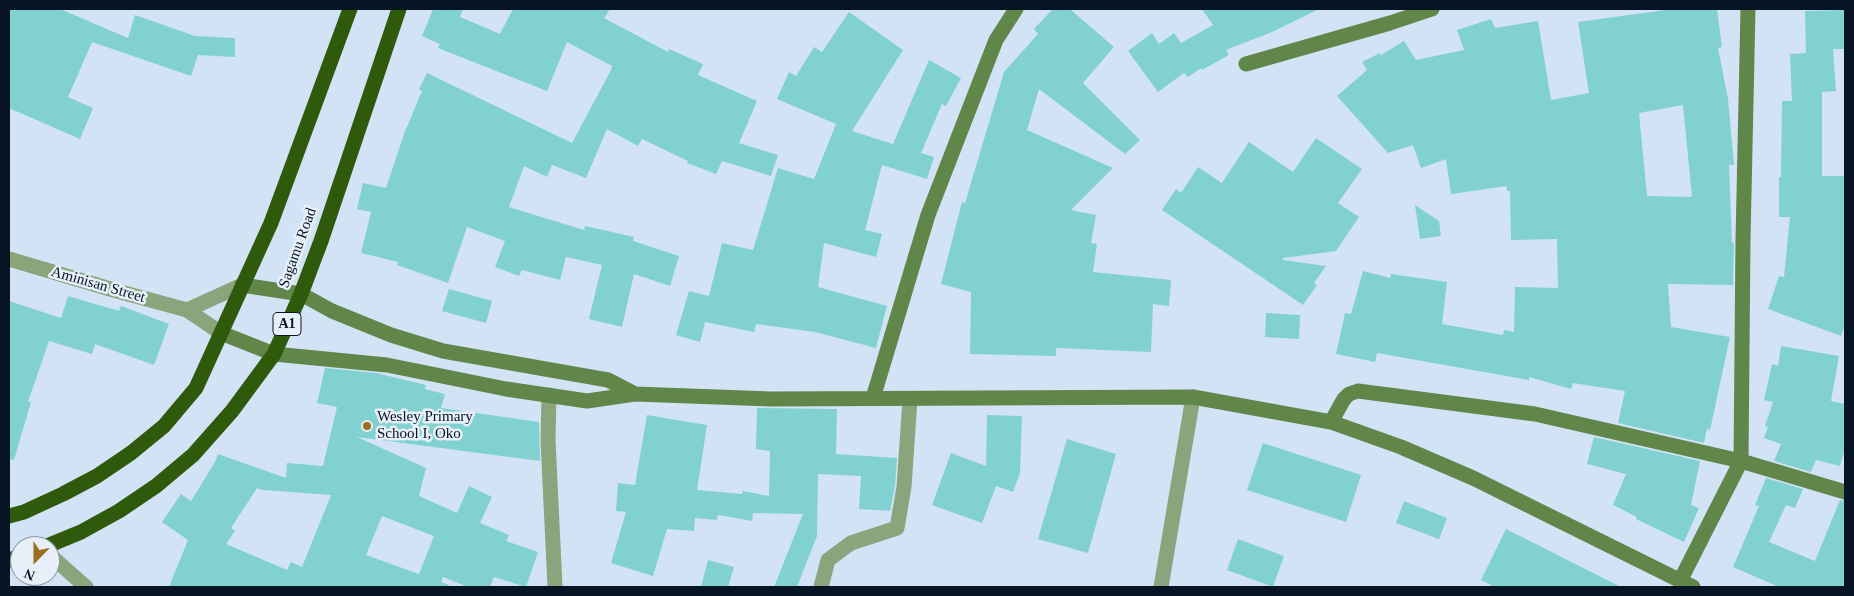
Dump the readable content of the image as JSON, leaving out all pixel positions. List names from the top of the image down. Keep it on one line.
{"streets":{"highway":["Sagamu Road","A1"],"street":["Aminisan Street"]},"places":["Wesley Primary School I, Oko"],"north":"bottom"}
